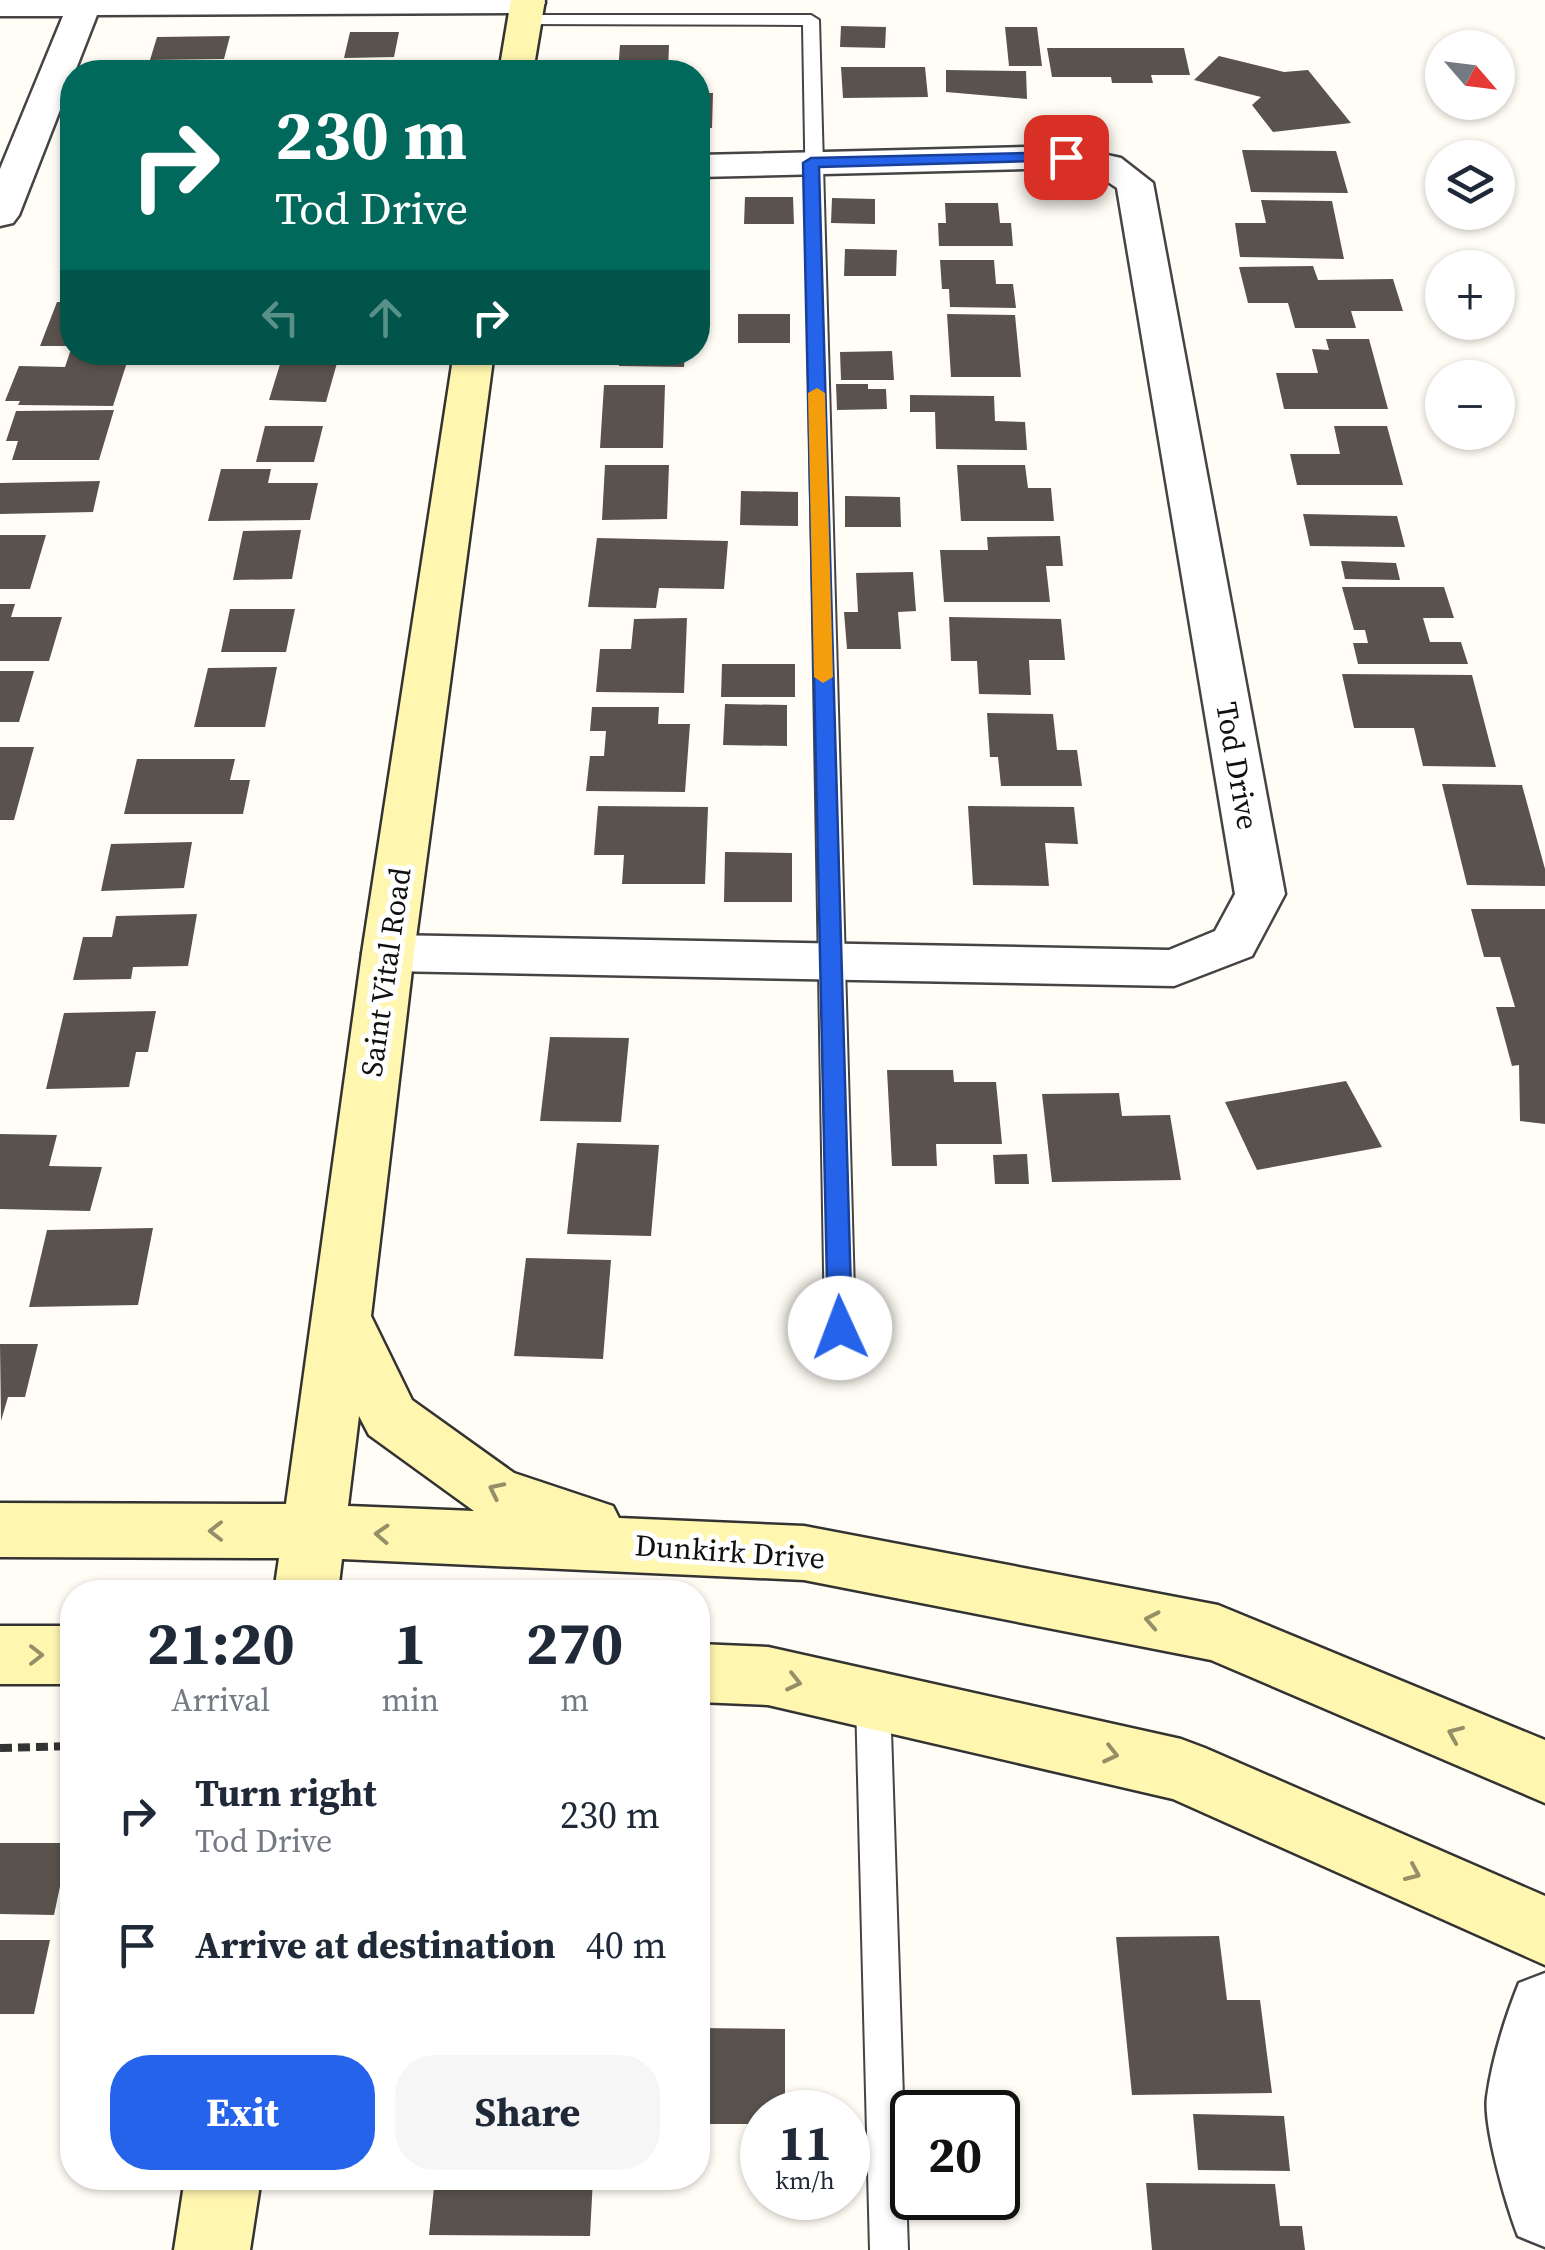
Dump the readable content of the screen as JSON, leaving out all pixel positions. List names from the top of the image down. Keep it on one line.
{"streets":{"main road":["Saint Vital Road","Dunkirk Drive"],"street":["Tod Drive"]},"crossings":[["Tod Drive","Saint Vital Road"],["Saint Vital Road","Dunkirk Drive"]],"north":"bottom right","page":{"map_buttons":["+","−"],"turn":["230 m","Tod Drive"],"eta":["21:20","Arrival","1","min","270","m"],"list":[{"name":"Turn right","note":"Tod Drive","value":"230 m"},{"name":"Arrive at destination","value":"40 m"}],"buttons":["Exit","Share"],"speed":"11 km/h","limit":"20"}}
